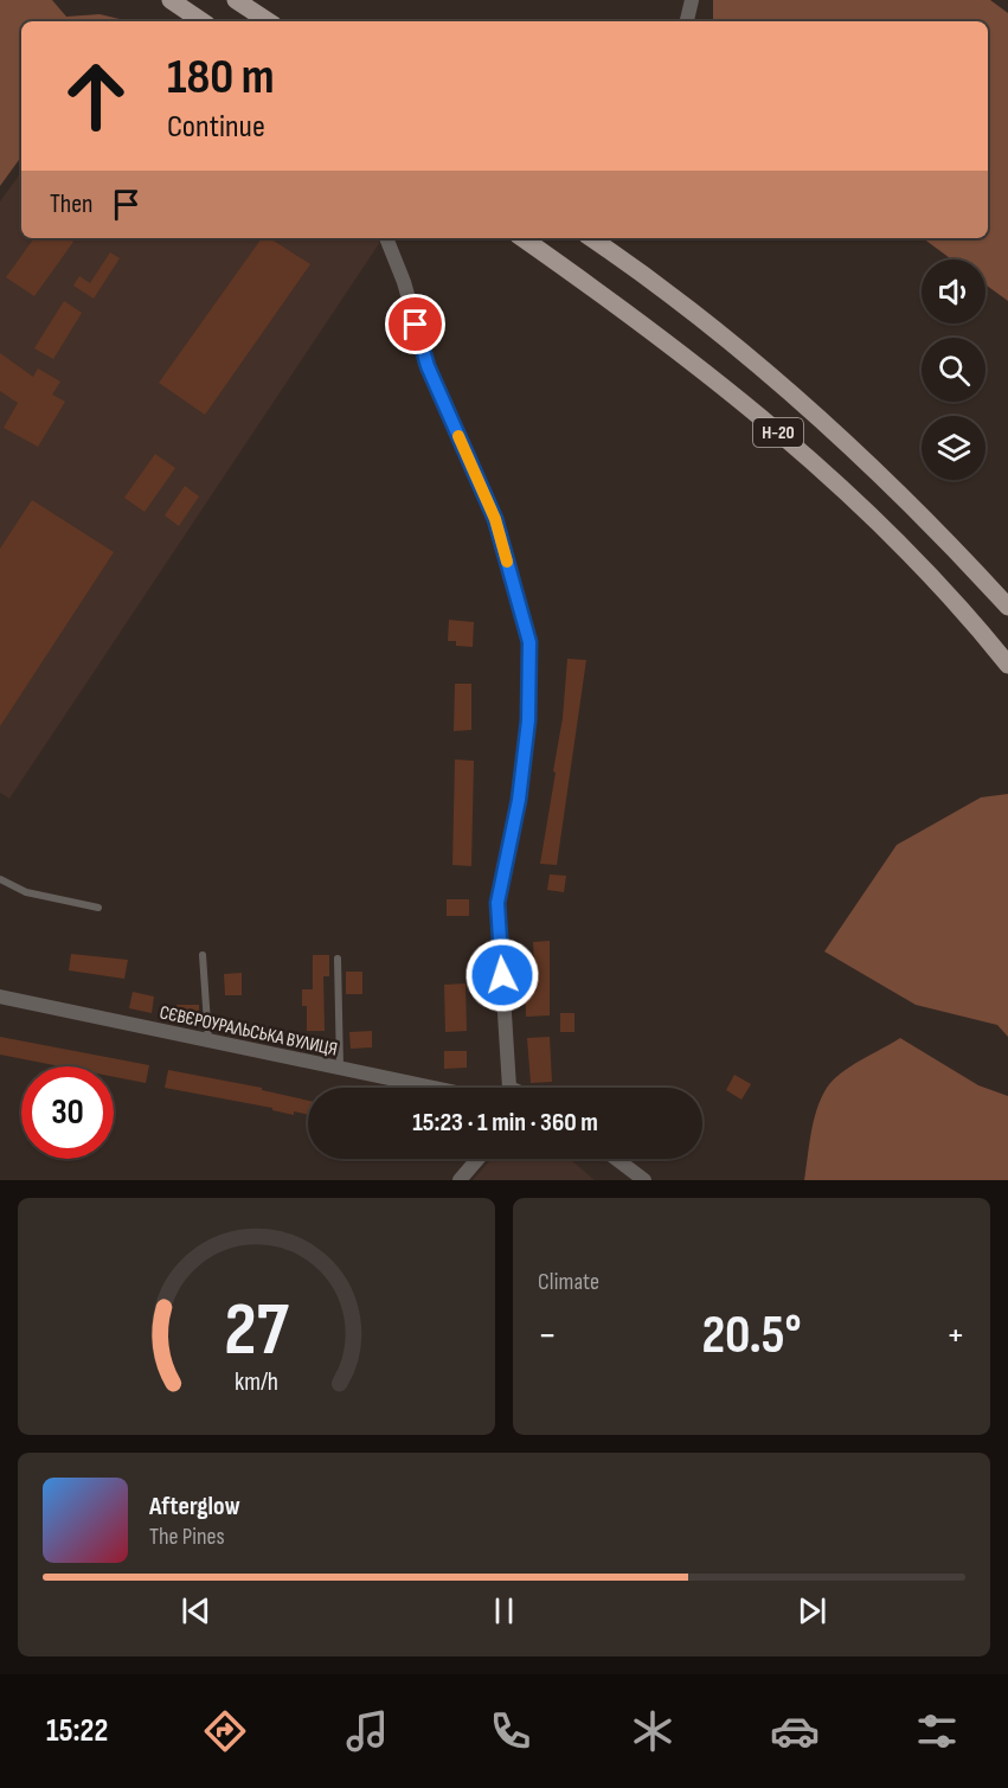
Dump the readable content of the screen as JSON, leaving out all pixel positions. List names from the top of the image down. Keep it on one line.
{"streets":{"main road":["Н-20"],"street":["СЄВЄРОУРАЛЬСЬКА ВУЛИЦЯ"]},"page":{"turn":["180 m","Continue"],"then":"Then","limit":"30","trip":"15:23 · 1 min · 360 m","tile":"Climate","heat":["−","20.5°","+"],"song":["Afterglow","The Pines"],"tabs":"15:22","gauge":["27","km/h"]}}
